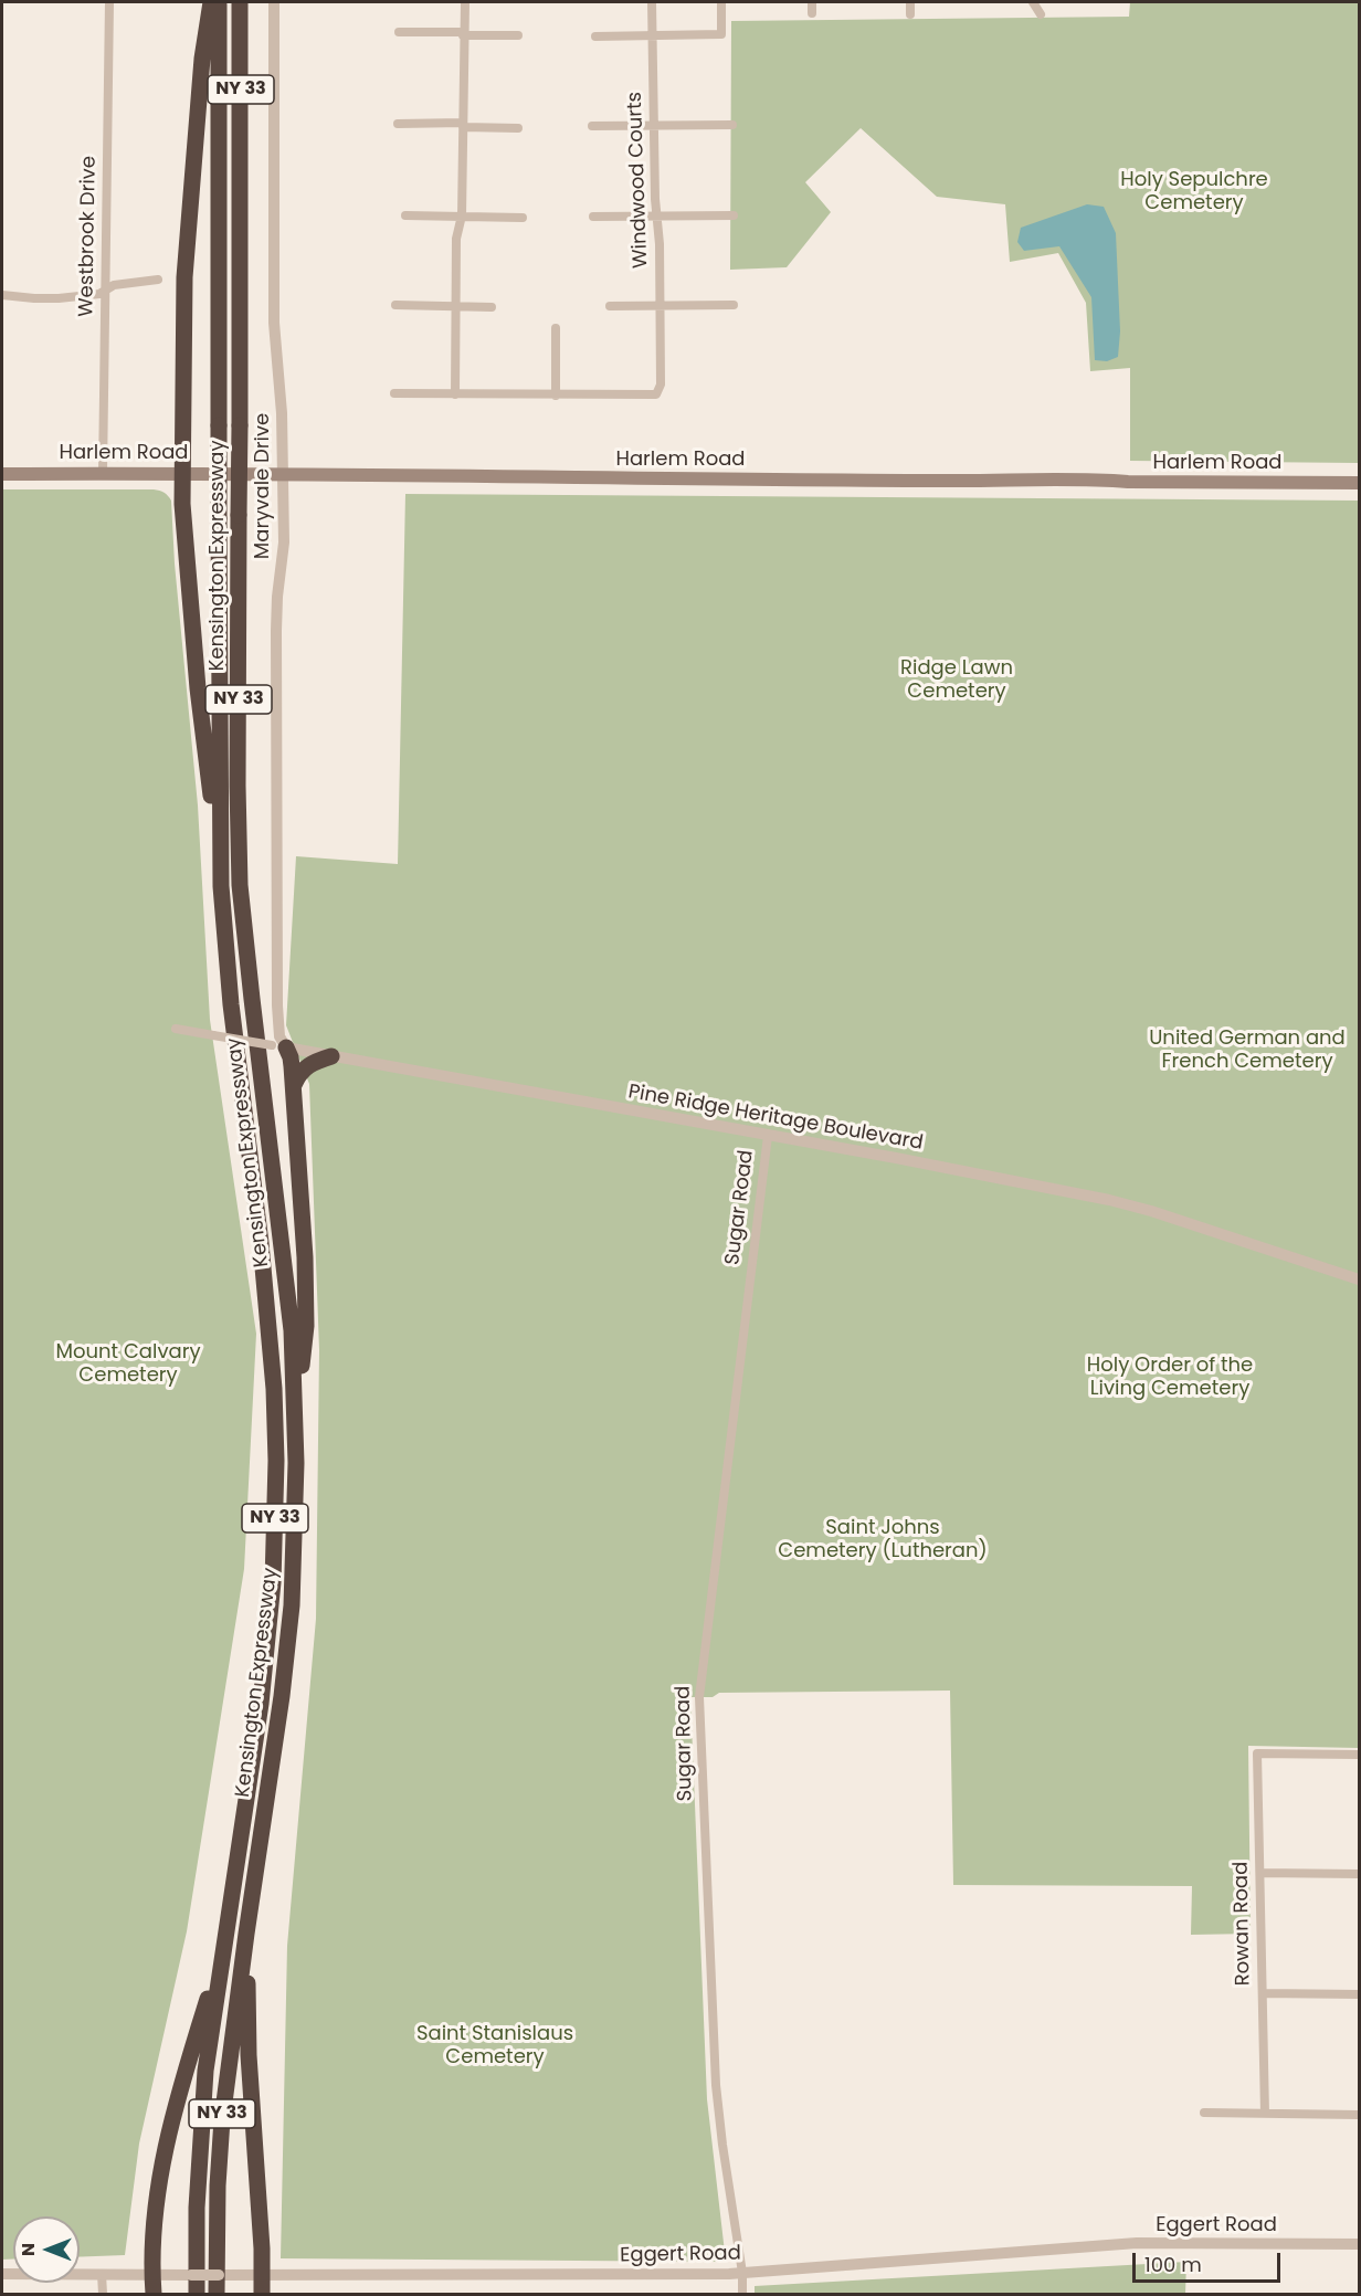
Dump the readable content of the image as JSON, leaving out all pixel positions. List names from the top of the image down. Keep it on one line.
{"streets":{"highway":["NY 33","Kensington Expressway"],"main road":["Harlem Road"],"street":["Windwood Courts","Westbrook Drive","Maryvale Drive","Pine Ridge Heritage Boulevard","Sugar Road","Rowan Road","Eggert Road"]},"crossings":[["Westbrook Drive","Harlem Road"],["Harlem Road","Maryvale Drive"],["Maryvale Drive","Pine Ridge Heritage Boulevard"],["Pine Ridge Heritage Boulevard","Sugar Road"],["Sugar Road","Eggert Road"]],"parks":["Holy Sepulchre Cemetery","Ridge Lawn Cemetery","United German and French Cemetery","Mount Calvary Cemetery","Holy Order of the Living Cemetery","Saint Johns Cemetery (Lutheran)","Saint Stanislaus Cemetery"],"scale_bar":"100 m","north":"left"}
